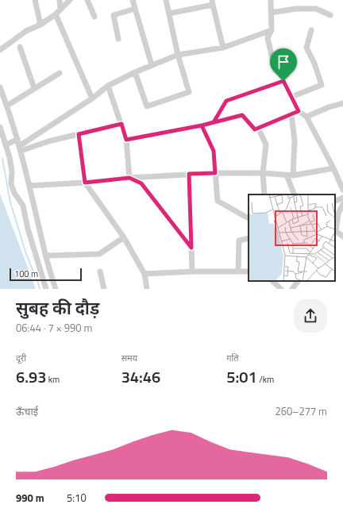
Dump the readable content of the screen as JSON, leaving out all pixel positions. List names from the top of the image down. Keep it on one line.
{"scale_bar":"100 m","page":{"scale":"100 m","heading":["सुबह की दौड़","06:44 · 7 × 990 m"],"stats":[["दूरी","6.93 km"],["समय","34:46"],["गति","5:01 /km"]],"chart":["ऊँचाई","260–277 m"],"list":[{"name":"990 m","note":"5:10"}]}}
